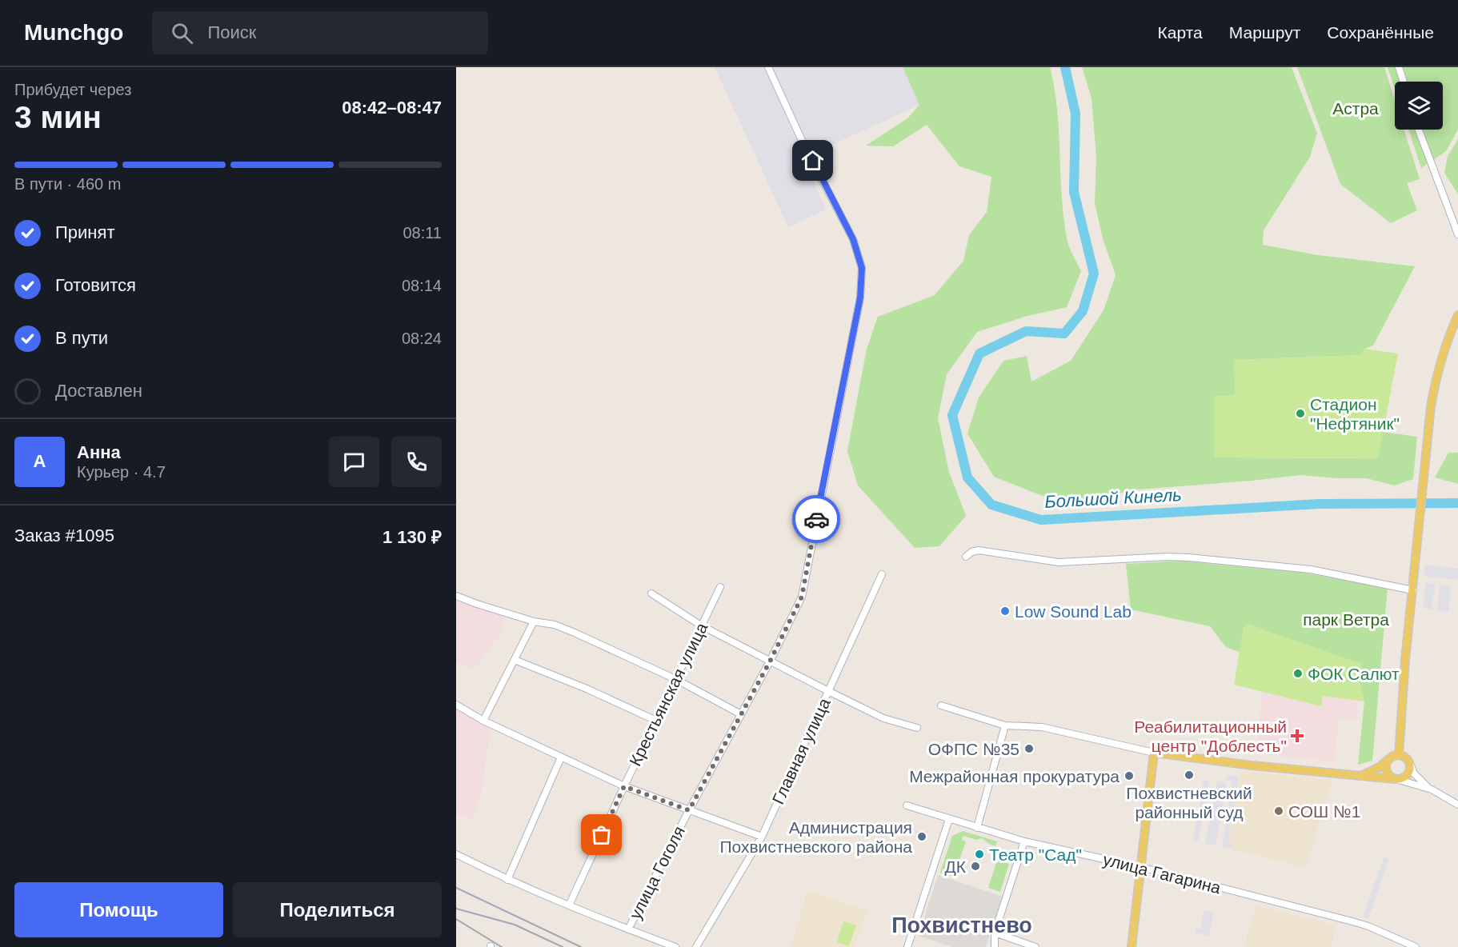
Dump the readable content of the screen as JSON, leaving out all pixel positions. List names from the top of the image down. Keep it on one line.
{"streets":{"street":["Крестьянская улица","Главная улица","улица Гоголя","улица Гагарина"]},"districts":["Похвистнево"],"water":["Большой Кинель"],"parks":["Астра","парк Ветра"],"places":{"other":["Стадион \"Нефтяник\"","Low Sound Lab","ФОК Салют","ОФПС №35","Похвистневский районный суд","Межрайонная прокуратура","СОШ №1","Администрация Похвистневского района","Театр \"Сад\"","ДК"],"health":["Реабилитационный центр \"Доблесть\""]},"page":{"header":"Munchgo","search":"Поиск","nav":["Карта","Маршрут","Сохранённые"],"heading":["3 мин","Прибудет через","08:42–08:47"],"panel":["Анна","Курьер · 4.7","Заказ #1095","1 130 ₽"],"bar":"В пути · 460 m","list":[["Принят","08:11"],["Готовится","08:14"],["В пути","08:24"],"Доставлен"],"round":"А","buttons":["Помощь","Поделиться"]}}
